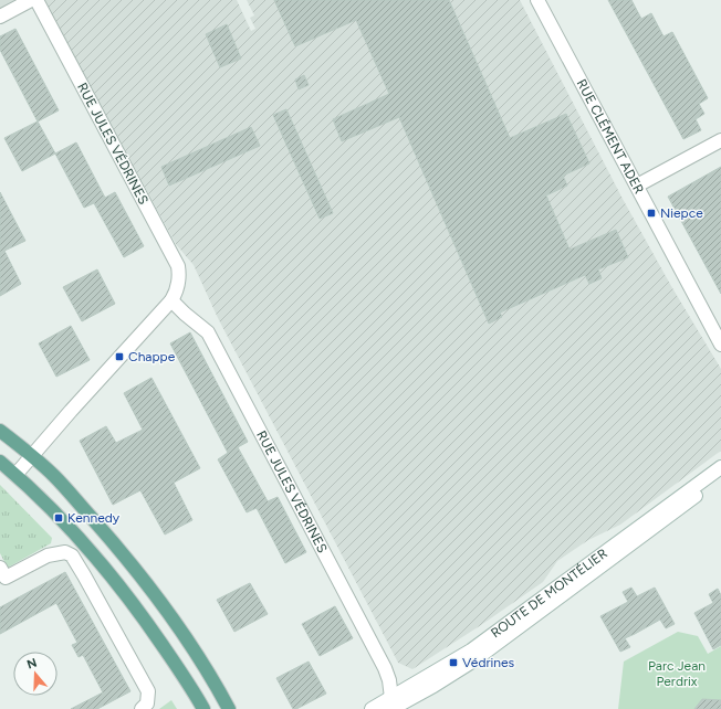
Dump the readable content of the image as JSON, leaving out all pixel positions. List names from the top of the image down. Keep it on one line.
{"streets":{"street":["RUE CLÉMENT ADER","RUE JULES VÉDRINES","ROUTE DE MONTÉLIER"]},"crossings":[["RUE JULES VÉDRINES","ROUTE DE MONTÉLIER"]],"parks":["Parc Jean Perdrix"],"places":{"transit":["Niepce","Chappe","Kennedy","Védrines"]},"north":"top"}
